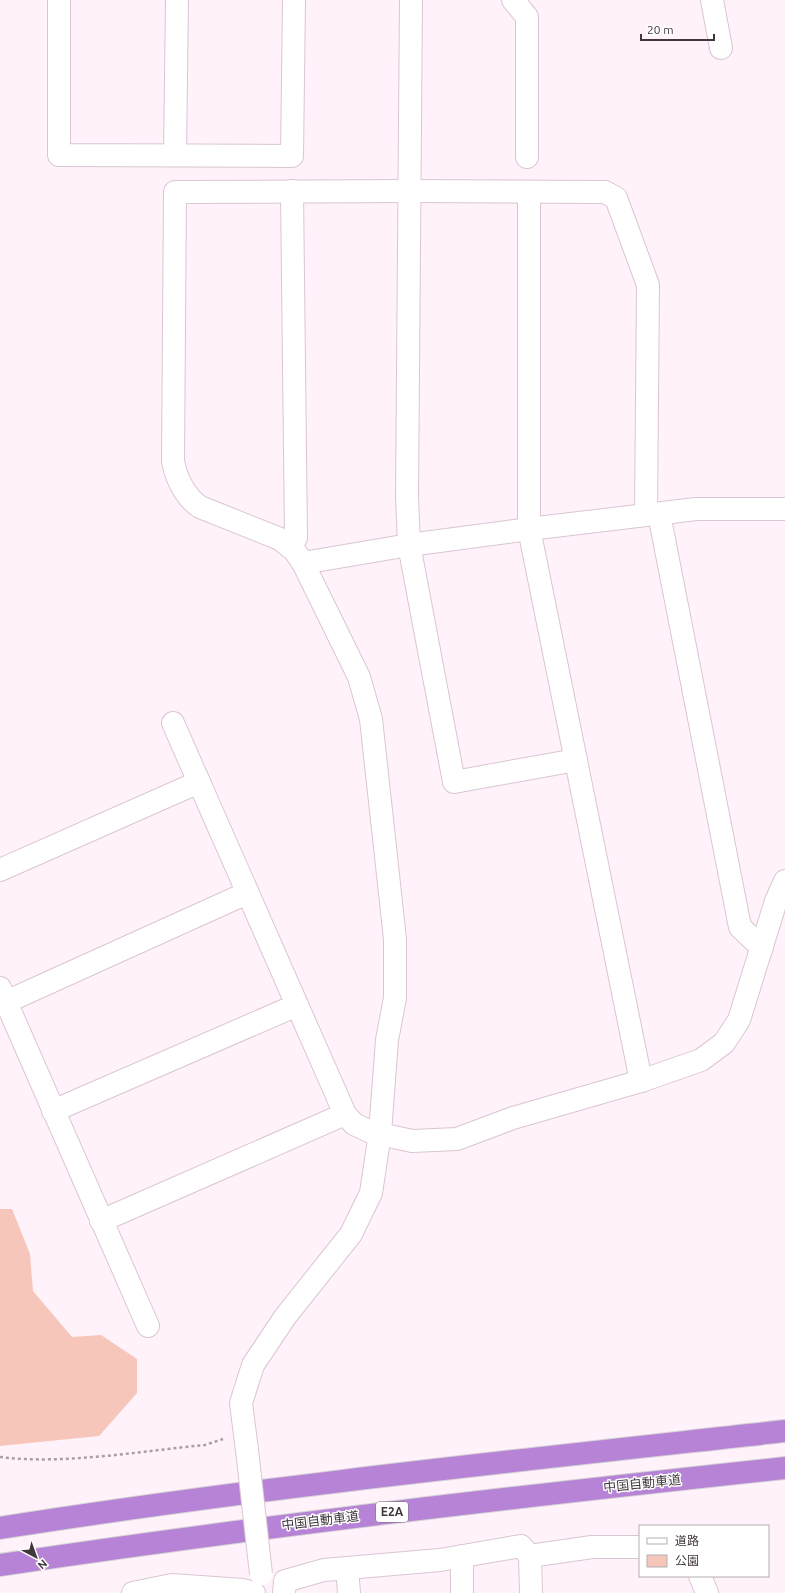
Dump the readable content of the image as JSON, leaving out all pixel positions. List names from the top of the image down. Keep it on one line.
{"streets":{"highway":["中国自動車道","E2A"]},"legend":["道路","公園"],"scale_bar":"20 m","north":"bottom right"}
